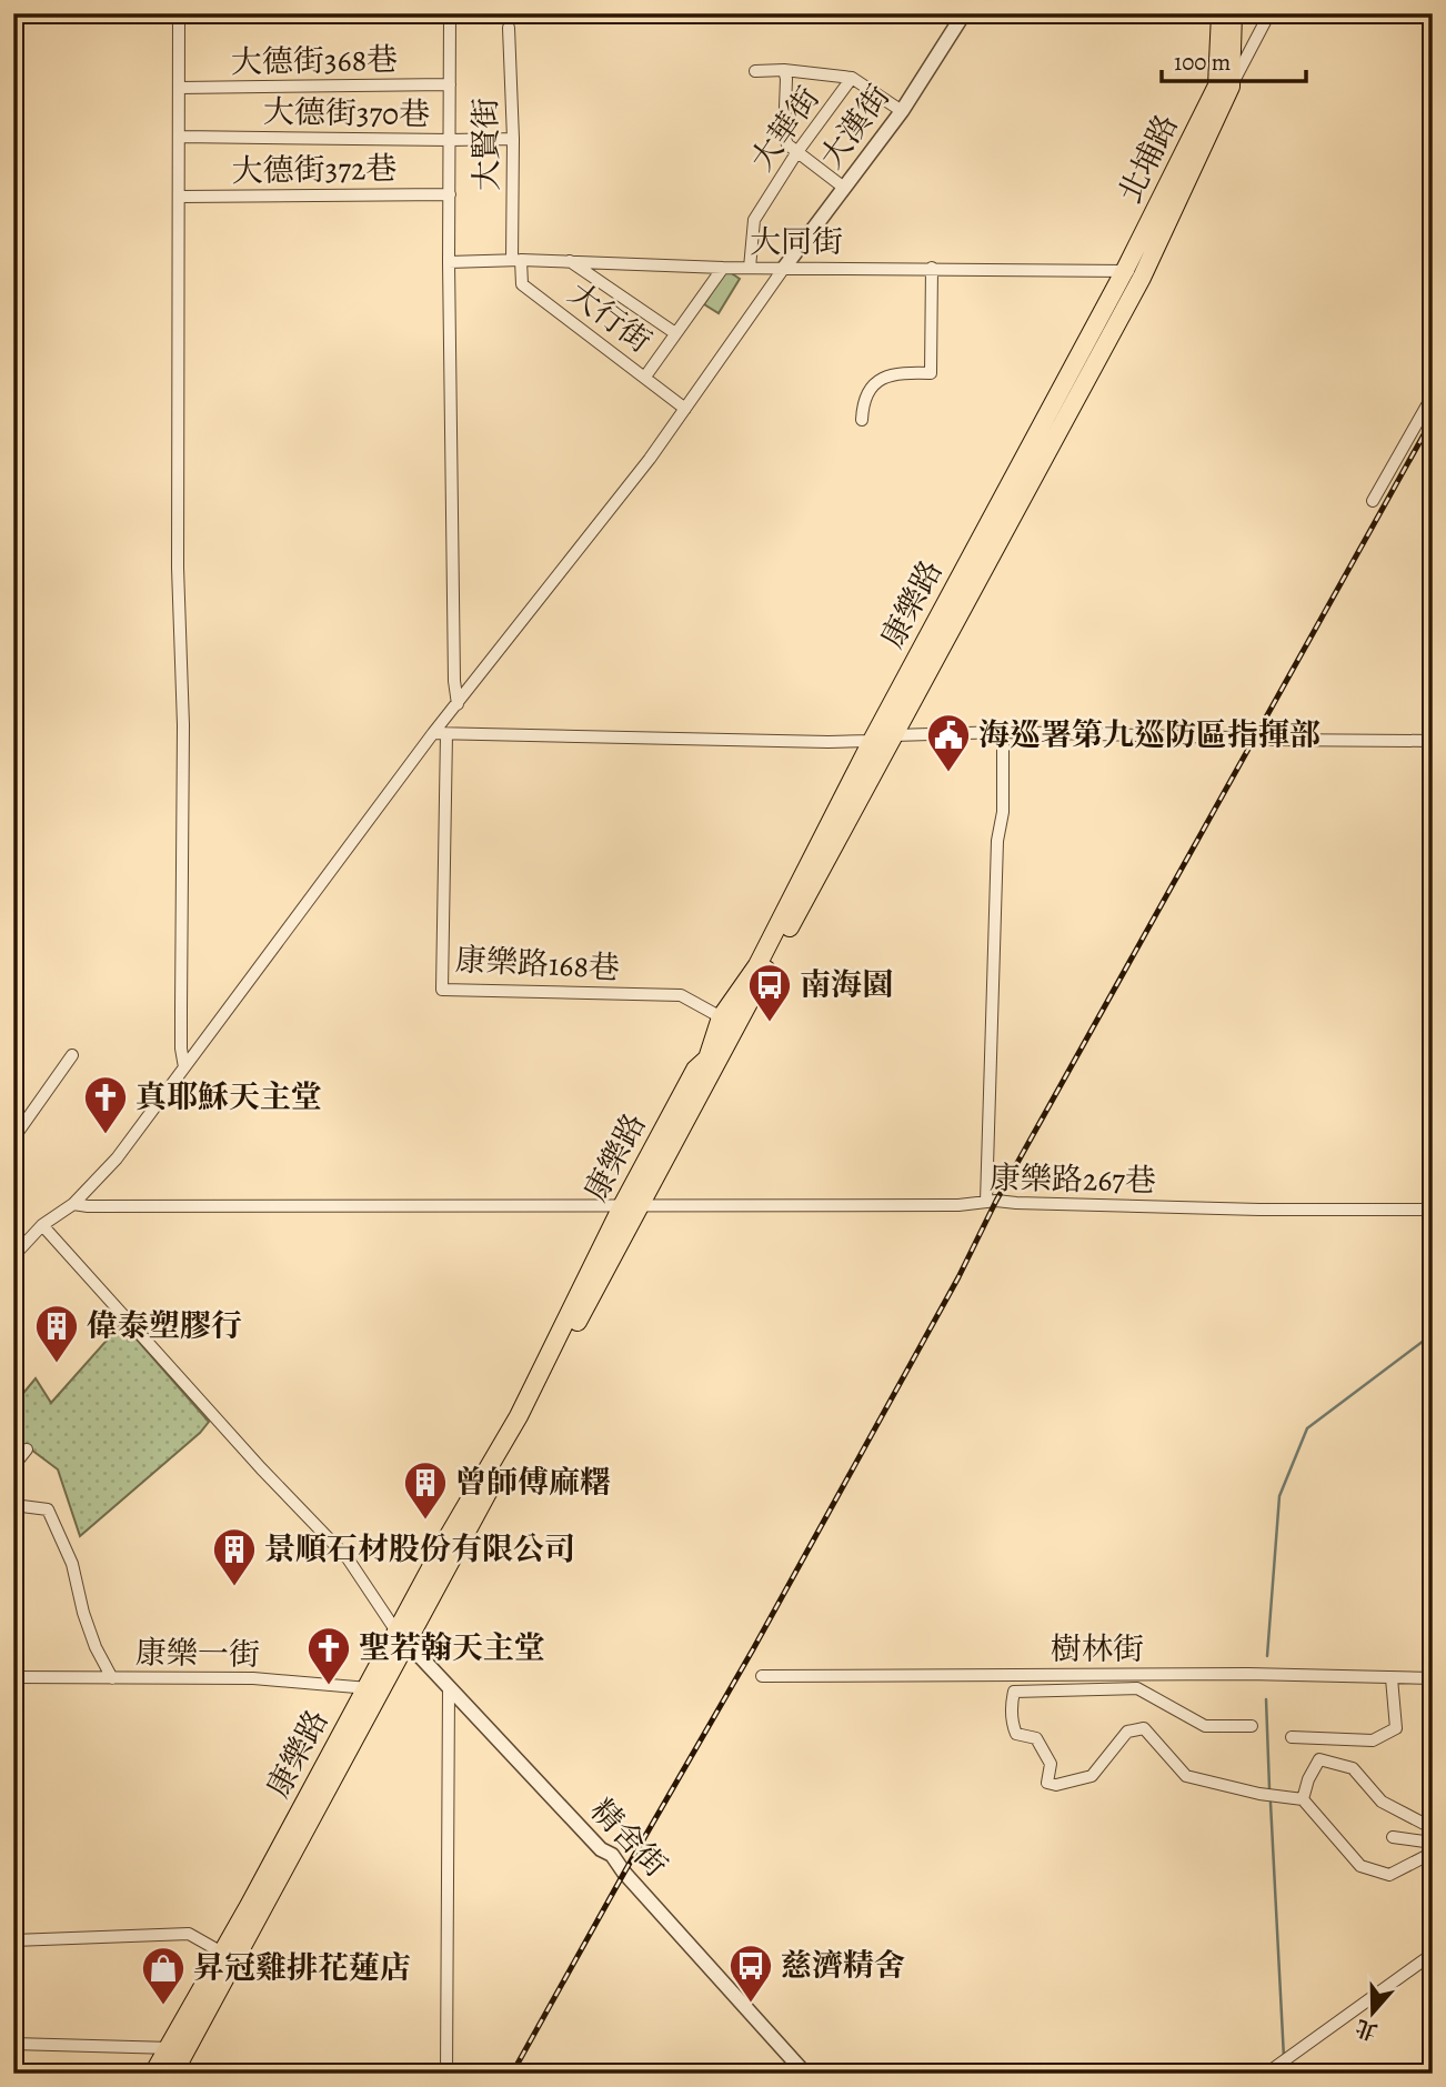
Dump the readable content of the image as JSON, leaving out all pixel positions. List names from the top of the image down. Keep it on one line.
{"streets":{"main road":["北埔路","康樂路"],"street":["大德街368巷","大德街370巷","大漢街","大華街","大賢街","大德街372巷","大同街","大行街","康樂路168巷","康樂路267巷","樹林街","康樂一街","精舍街"]},"crossings":[["大德街370巷","大賢街"],["大漢街","大華街"],["大漢街","大同街"],["大華街","大同街"],["大賢街","大同街"],["大賢街","大行街"],["北埔路","大同街"],["北埔路","康樂路"],["大同街","大行街"],["大同街","康樂路"],["康樂路","康樂路168巷"],["康樂路","康樂路267巷"],["康樂路","康樂一街"],["康樂路","精舍街"]],"places":{"public building":["海巡署第九巡防區指揮部"],"bus stop":["南海園","慈濟精舍"],"church":["真耶穌天主堂","聖若翰天主堂"],"building":["偉泰塑膠行","曾師傅麻糬","景順石材股份有限公司"],"shop":["昇冠雞排花蓮店"]},"scale_bar":"100 m","north":"bottom"}
